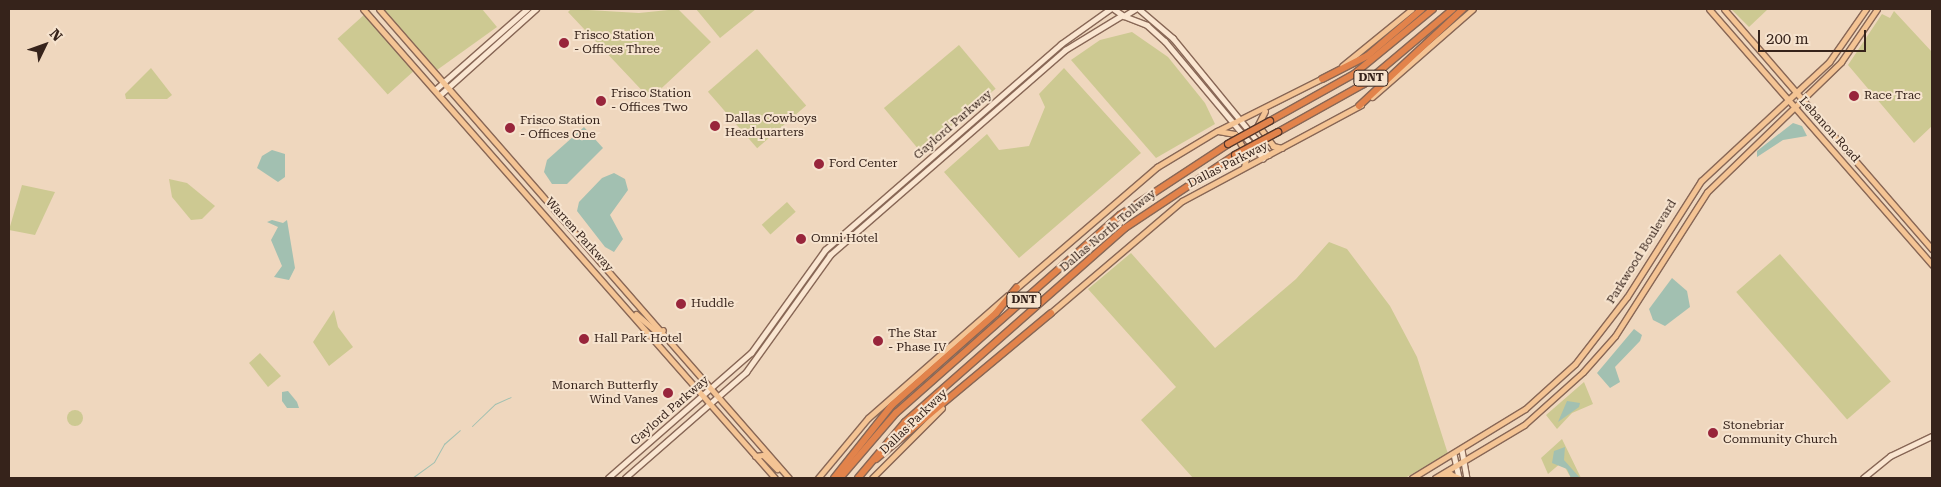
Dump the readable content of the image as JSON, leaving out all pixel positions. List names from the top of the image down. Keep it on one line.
{"streets":{"highway":["DNT","Dallas North Tollway"],"main road":["Lebanon Road","Dallas Parkway","Warren Parkway","Parkwood Boulevard"],"street":["Gaylord Parkway"]},"crossings":[["Gaylord Parkway","Warren Parkway"],["Lebanon Road","Parkwood Boulevard"]],"places":["Frisco Station - Offices Three","Race Trac","Frisco Station - Offices Two","Dallas Cowboys Headquarters","Frisco Station - Offices One","Ford Center","Omni Hotel","Huddle","Hall Park Hotel","The Star - Phase IV","Monarch Butterfly Wind Vanes","Stonebriar Community Church"],"scale_bar":"200 m","north":"top right"}
